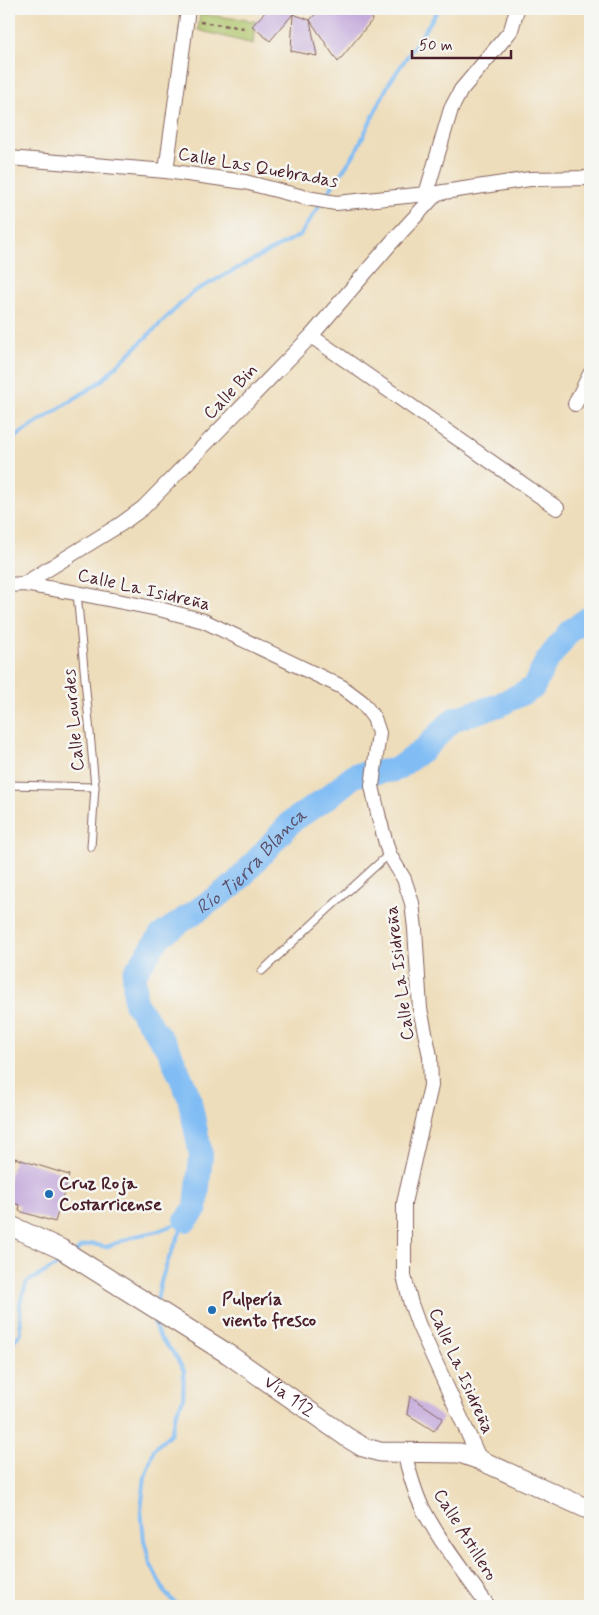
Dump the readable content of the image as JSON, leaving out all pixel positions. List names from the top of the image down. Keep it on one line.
{"streets":{"main road":["Vía 112"],"street":["Calle Las Quebradas","Calle Bin","Calle La Isidreña","Calle Astillero"],"lane":["Calle Lourdes"]},"crossings":[["Calle Las Quebradas","Calle Bin"],["Calle Bin","Calle La Isidreña"],["Calle La Isidreña","Calle Lourdes"],["Calle La Isidreña","Vía 112"],["Vía 112","Calle Astillero"]],"water":["Río Tierra Blanca"],"places":["Cruz Roja Costarricense","Pulpería viento fresco"],"scale_bar":"50 m"}
